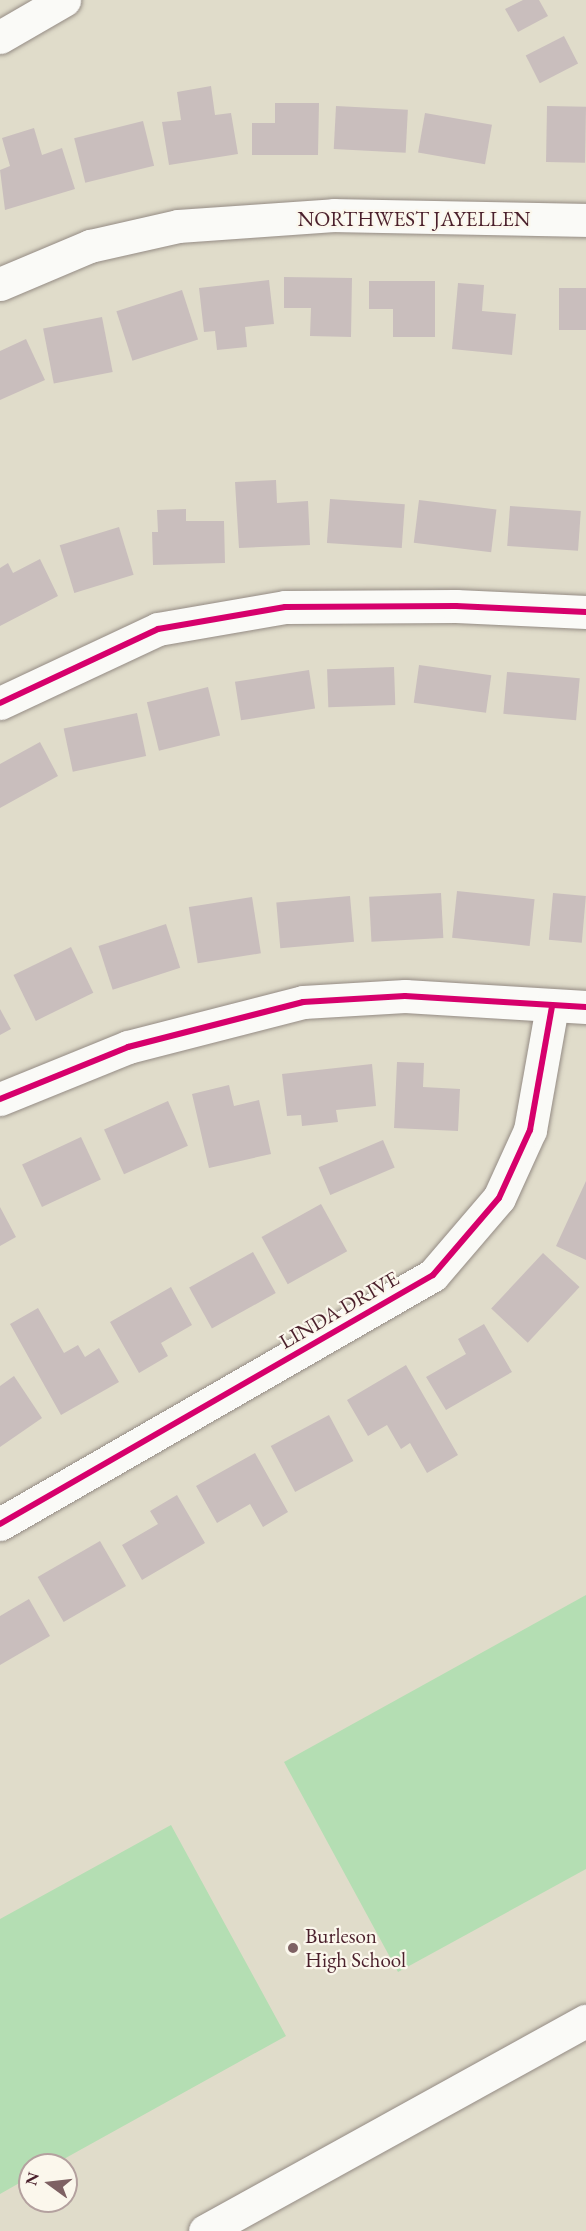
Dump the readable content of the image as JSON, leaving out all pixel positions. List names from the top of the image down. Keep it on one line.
{"streets":{"street":["NORTHWEST JAYELLEN","LINDA DRIVE"]},"places":["Burleson High School"],"north":"left"}
